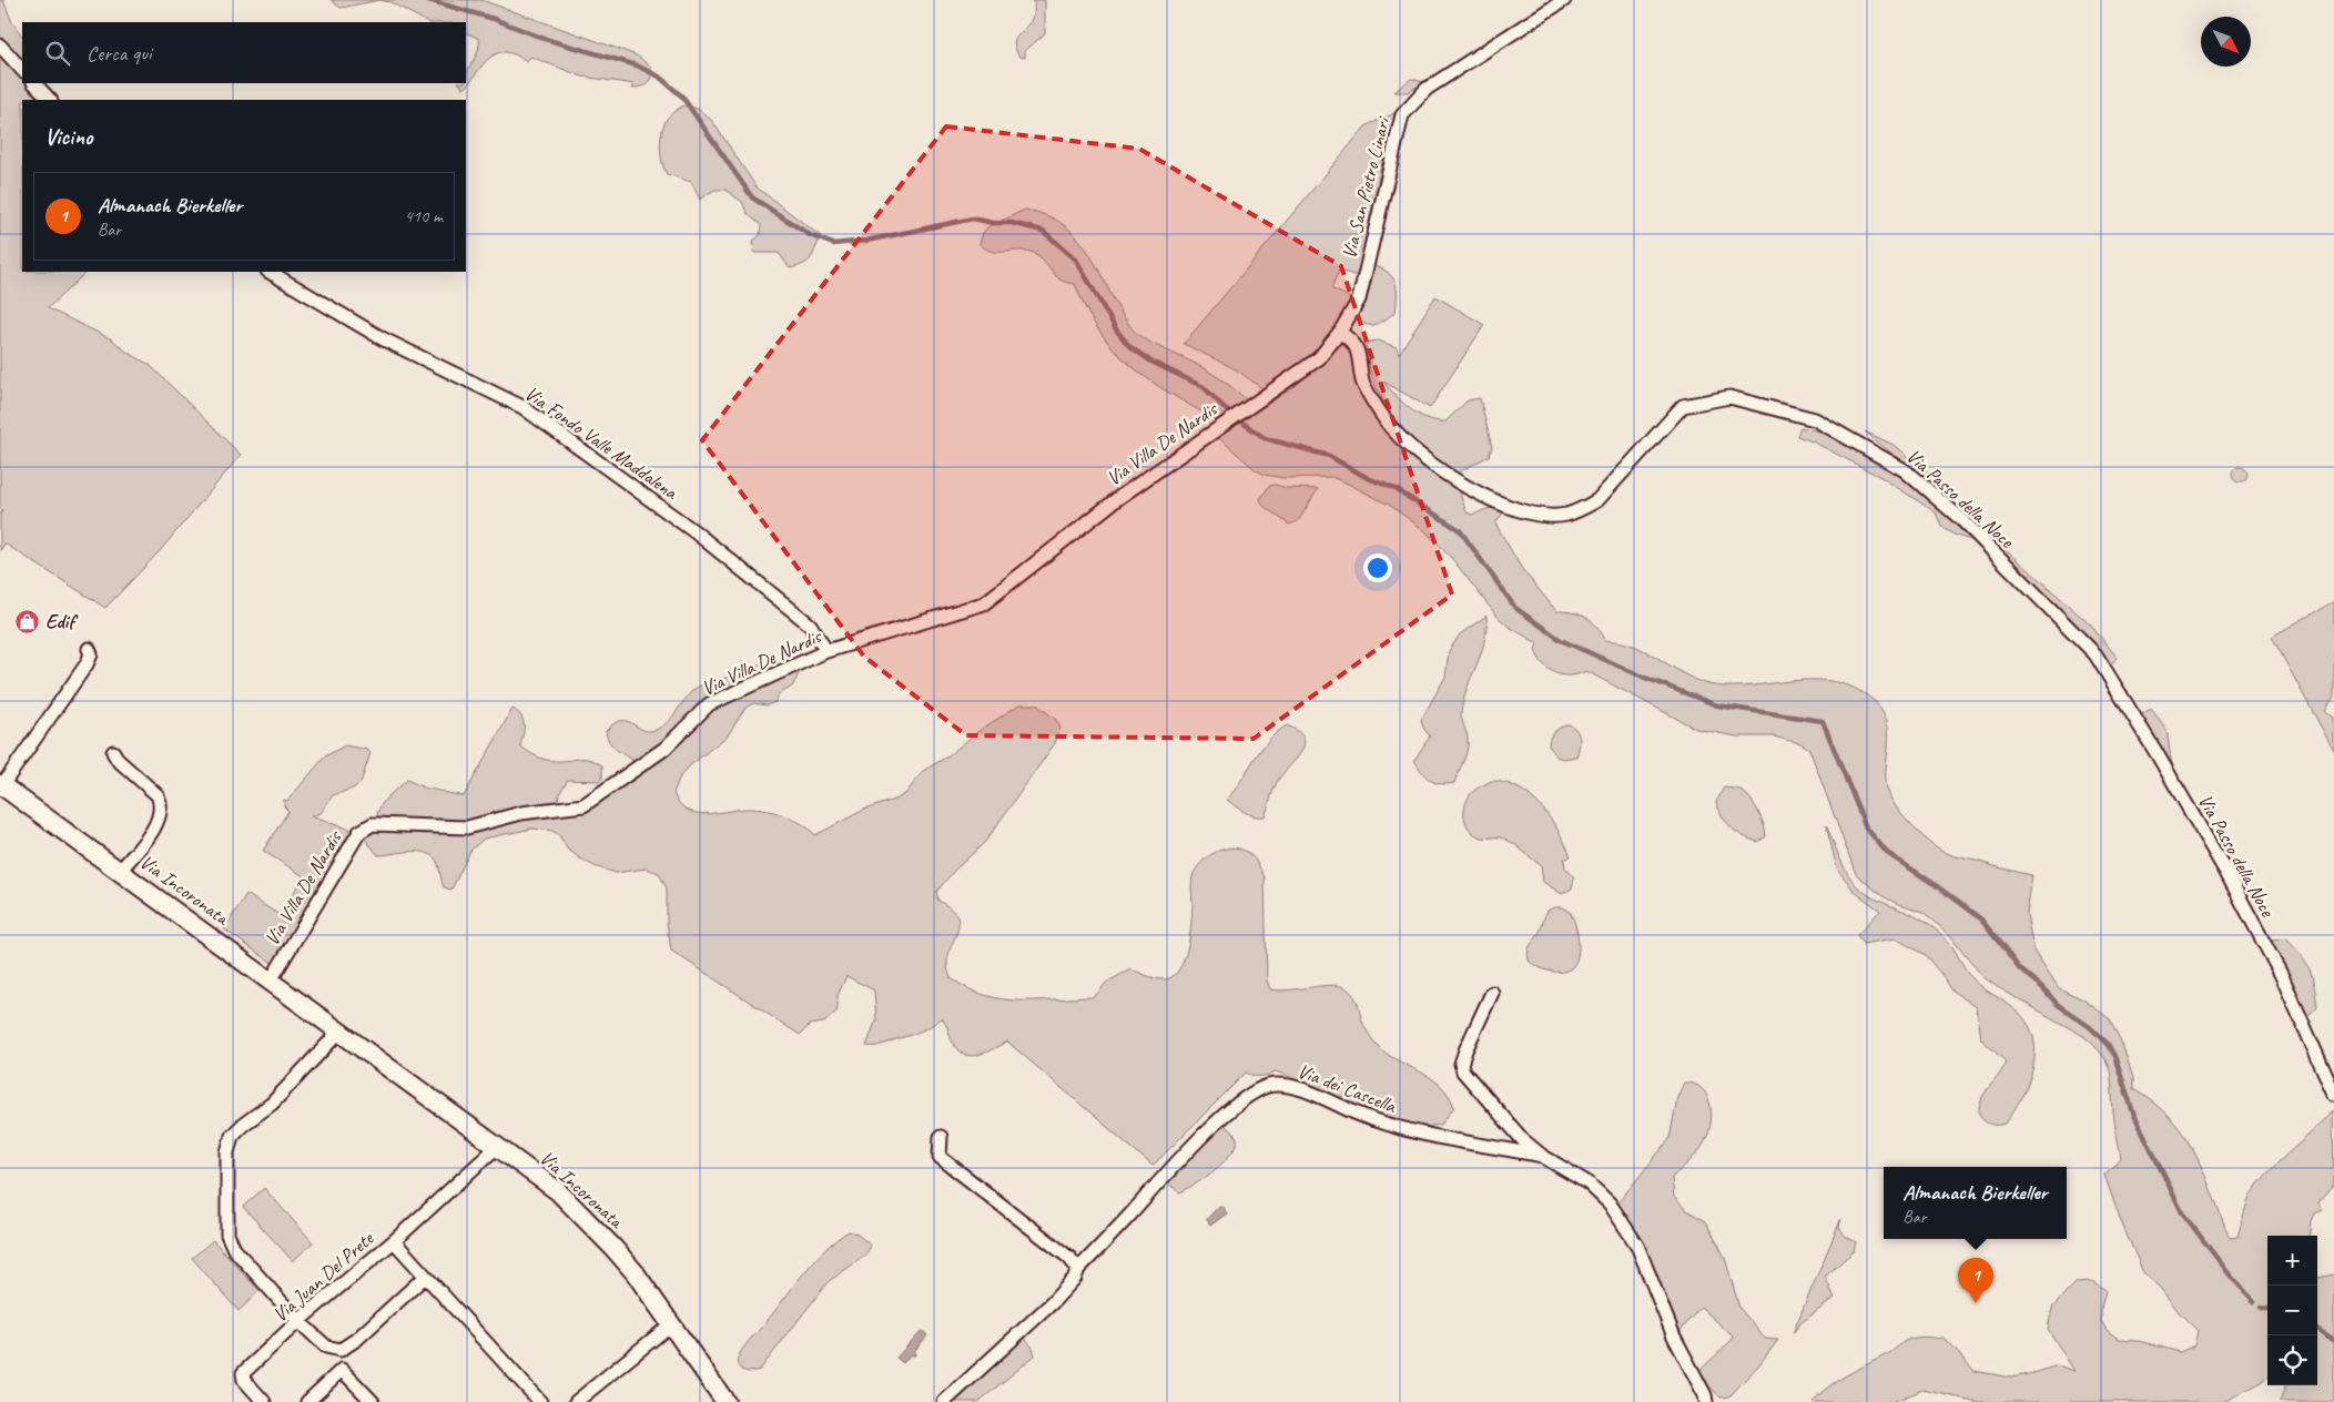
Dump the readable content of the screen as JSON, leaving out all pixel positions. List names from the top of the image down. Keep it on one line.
{"streets":{"main road":["Via Incoronata"],"street":["Via San Pietro Linari","Via Fondo Valle Maddalena","Via Villa De Nardis","Via Passo della Noce","Via dei Cascella","Via Juan Del Prete"]},"crossings":[["Via San Pietro Linari","Via Villa De Nardis"],["Via San Pietro Linari","Via Passo della Noce"],["Via Fondo Valle Maddalena","Via Villa De Nardis"],["Via Villa De Nardis","Via Incoronata"]],"places":{"shop":["Edif"]},"north":"bottom right","page":{"search":"Cerca qui","heading":"Vicino","list":[{"mark":"1","name":"Almanach Bierkeller","note":"Bar","value":"410 m"}],"popup":["Almanach Bierkeller","Bar"],"map_buttons":["+","−"],"pins":"1"}}
